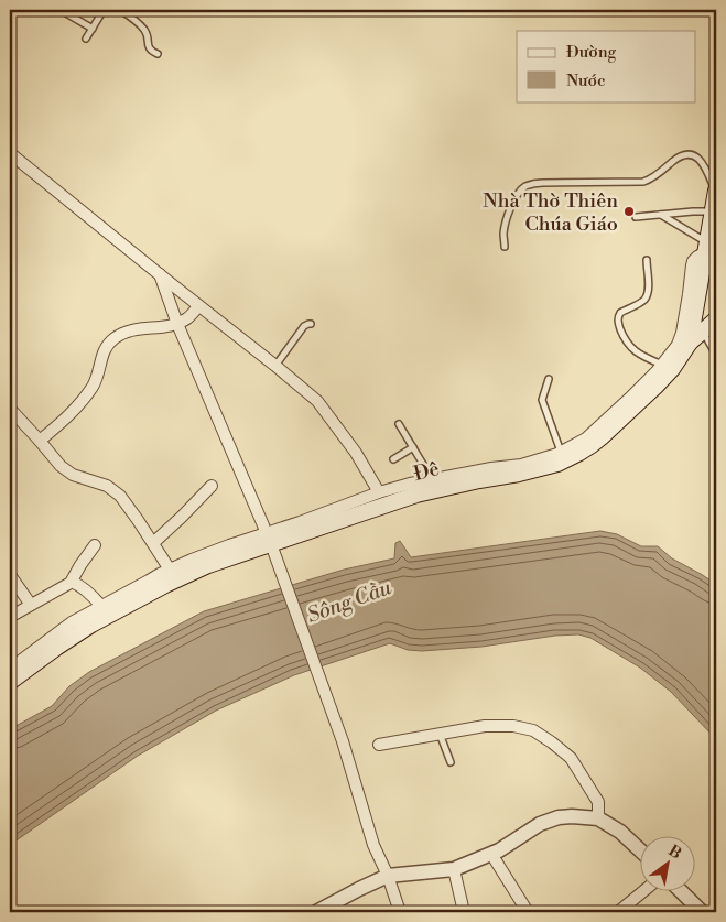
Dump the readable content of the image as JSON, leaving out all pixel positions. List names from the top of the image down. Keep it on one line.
{"streets":{"main road":["Đê"]},"water":["Sông Cầu"],"places":["Nhà Thờ Thiên Chúa Giáo"],"legend":["Đường","Nước"],"north":"top right"}
